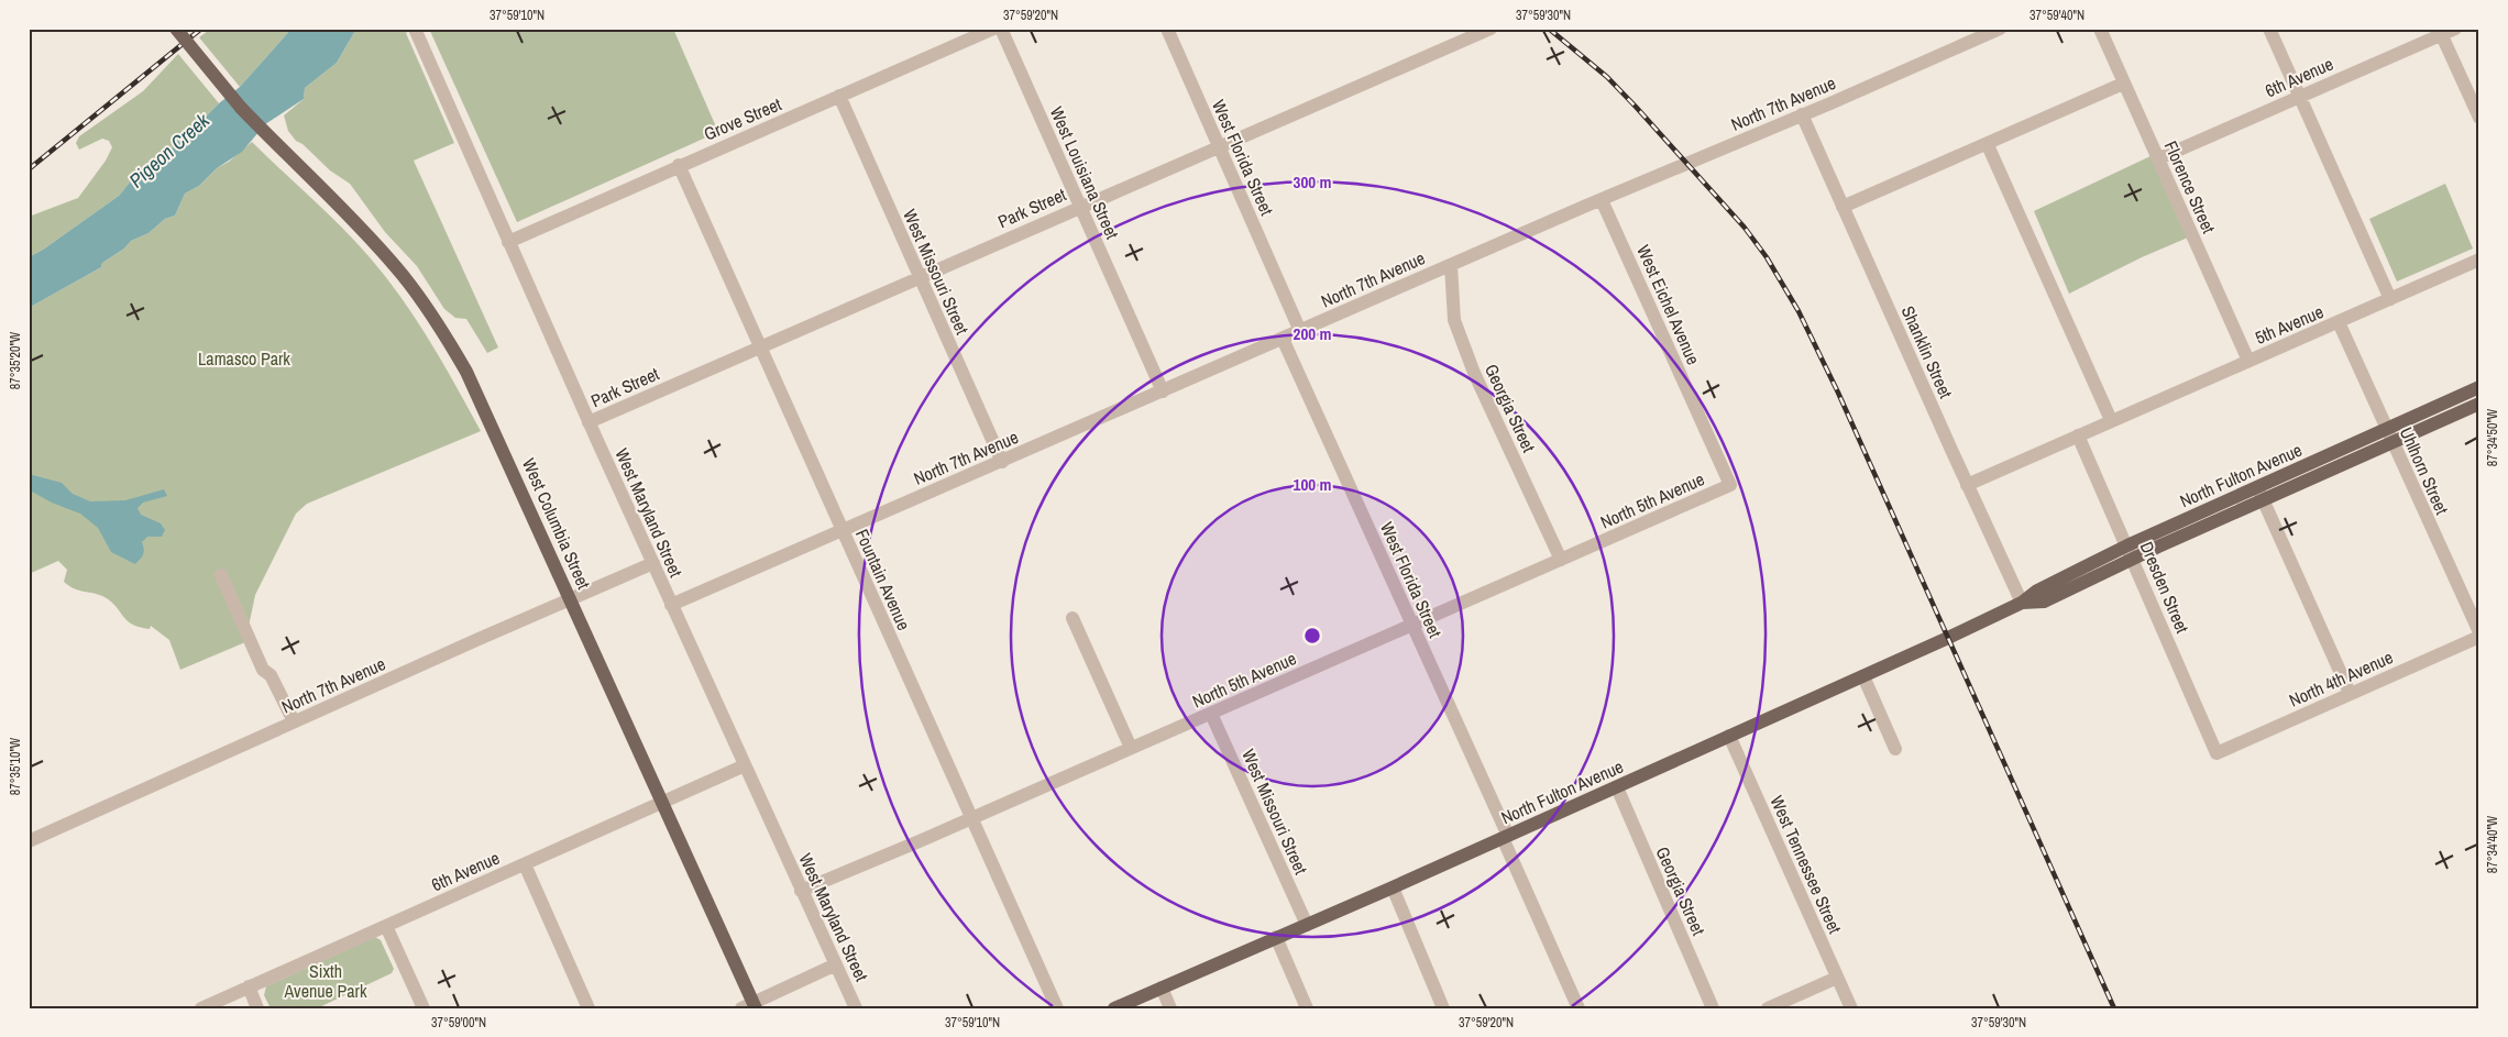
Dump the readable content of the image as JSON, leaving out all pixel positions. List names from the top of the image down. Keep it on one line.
{"streets":{"main road":["North Fulton Avenue","West Columbia Street"],"street":["6th Avenue","North 7th Avenue","Grove Street","West Florida Street","West Louisiana Street","Florence Street","Park Street","West Missouri Street","West Eichel Avenue","5th Avenue","Shanklin Street","Georgia Street","Uhlhorn Street","North 5th Avenue","West Maryland Street","Fountain Avenue","Dresden Street","North 4th Avenue","West Tennessee Street"]},"crossings":[["6th Avenue","Florence Street"],["6th Avenue","West Maryland Street"],["6th Avenue","West Columbia Street"],["North 7th Avenue","West Florida Street"],["North 7th Avenue","West Louisiana Street"],["North 7th Avenue","West Missouri Street"],["North 7th Avenue","West Eichel Avenue"],["North 7th Avenue","Shanklin Street"],["North 7th Avenue","Georgia Street"],["North 7th Avenue","West Maryland Street"],["North 7th Avenue","West Columbia Street"],["North 7th Avenue","Fountain Avenue"],["Grove Street","West Missouri Street"],["Grove Street","West Maryland Street"],["Grove Street","Fountain Avenue"],["West Florida Street","Park Street"],["West Florida Street","North Fulton Avenue"],["West Florida Street","North 5th Avenue"],["West Louisiana Street","Park Street"],["Florence Street","5th Avenue"],["Park Street","West Missouri Street"],["Park Street","West Maryland Street"],["Park Street","Fountain Avenue"],["West Missouri Street","North Fulton Avenue"],["West Missouri Street","North 5th Avenue"],["West Eichel Avenue","North 5th Avenue"],["5th Avenue","Uhlhorn Street"],["Shanklin Street","North Fulton Avenue"],["Georgia Street","North Fulton Avenue"],["Georgia Street","North 5th Avenue"],["Uhlhorn Street","North Fulton Avenue"],["Uhlhorn Street","North 4th Avenue"],["North Fulton Avenue","Dresden Street"],["North Fulton Avenue","West Tennessee Street"],["North 5th Avenue","West Maryland Street"],["North 5th Avenue","Fountain Avenue"],["Dresden Street","North 4th Avenue"]],"water":["Pigeon Creek"],"parks":["Lamasco Park","Sixth Avenue Park"],"coordinates":["37°59'10\"N","37°59'20\"N","37°59'30\"N","37°59'40\"N","87°35'20\"W","87°34'50\"W","87°35'10\"W","87°34'40\"W","37°59'00\"N"],"rings":["300 m","200 m","100 m"]}
